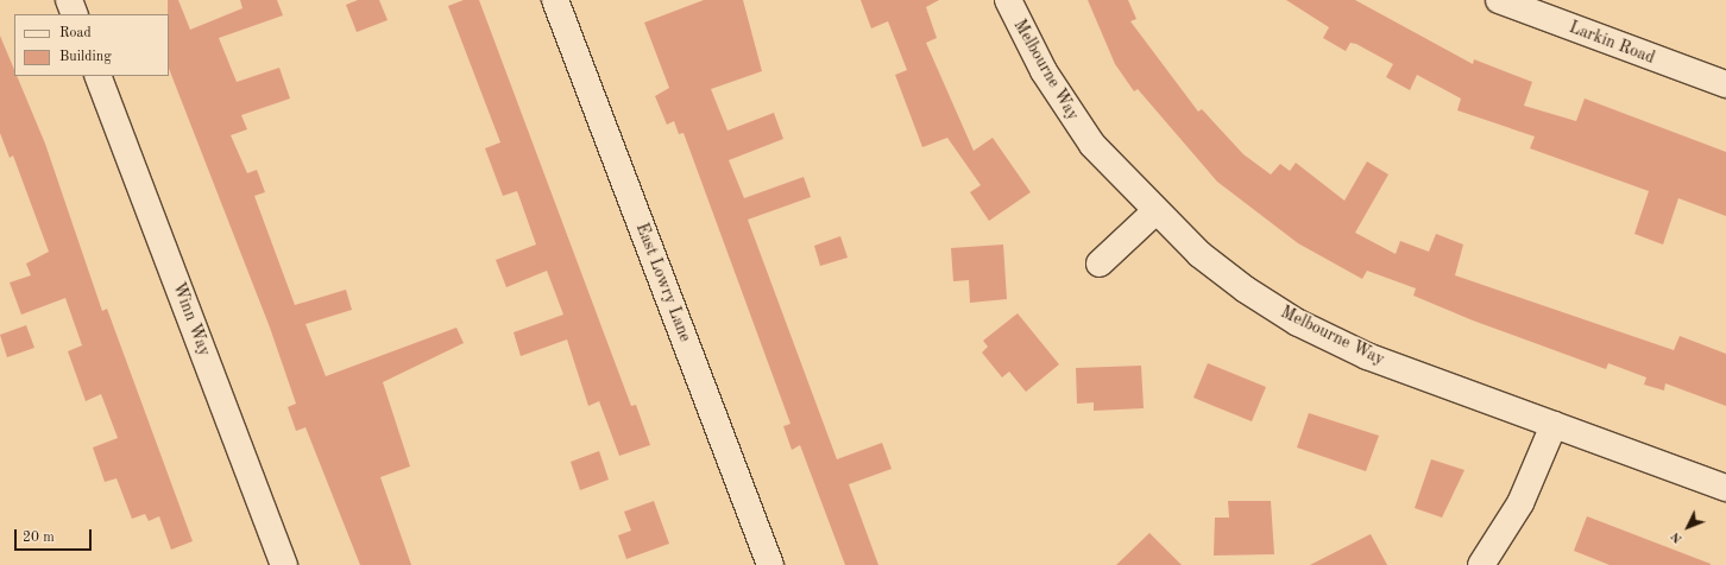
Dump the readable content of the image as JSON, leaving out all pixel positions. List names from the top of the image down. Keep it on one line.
{"streets":{"street":["Larkin Road","Melbourne Way","East Lowry Lane","Winn Way"]},"legend":["Road","Building"],"scale_bar":"20 m","north":"bottom left"}
